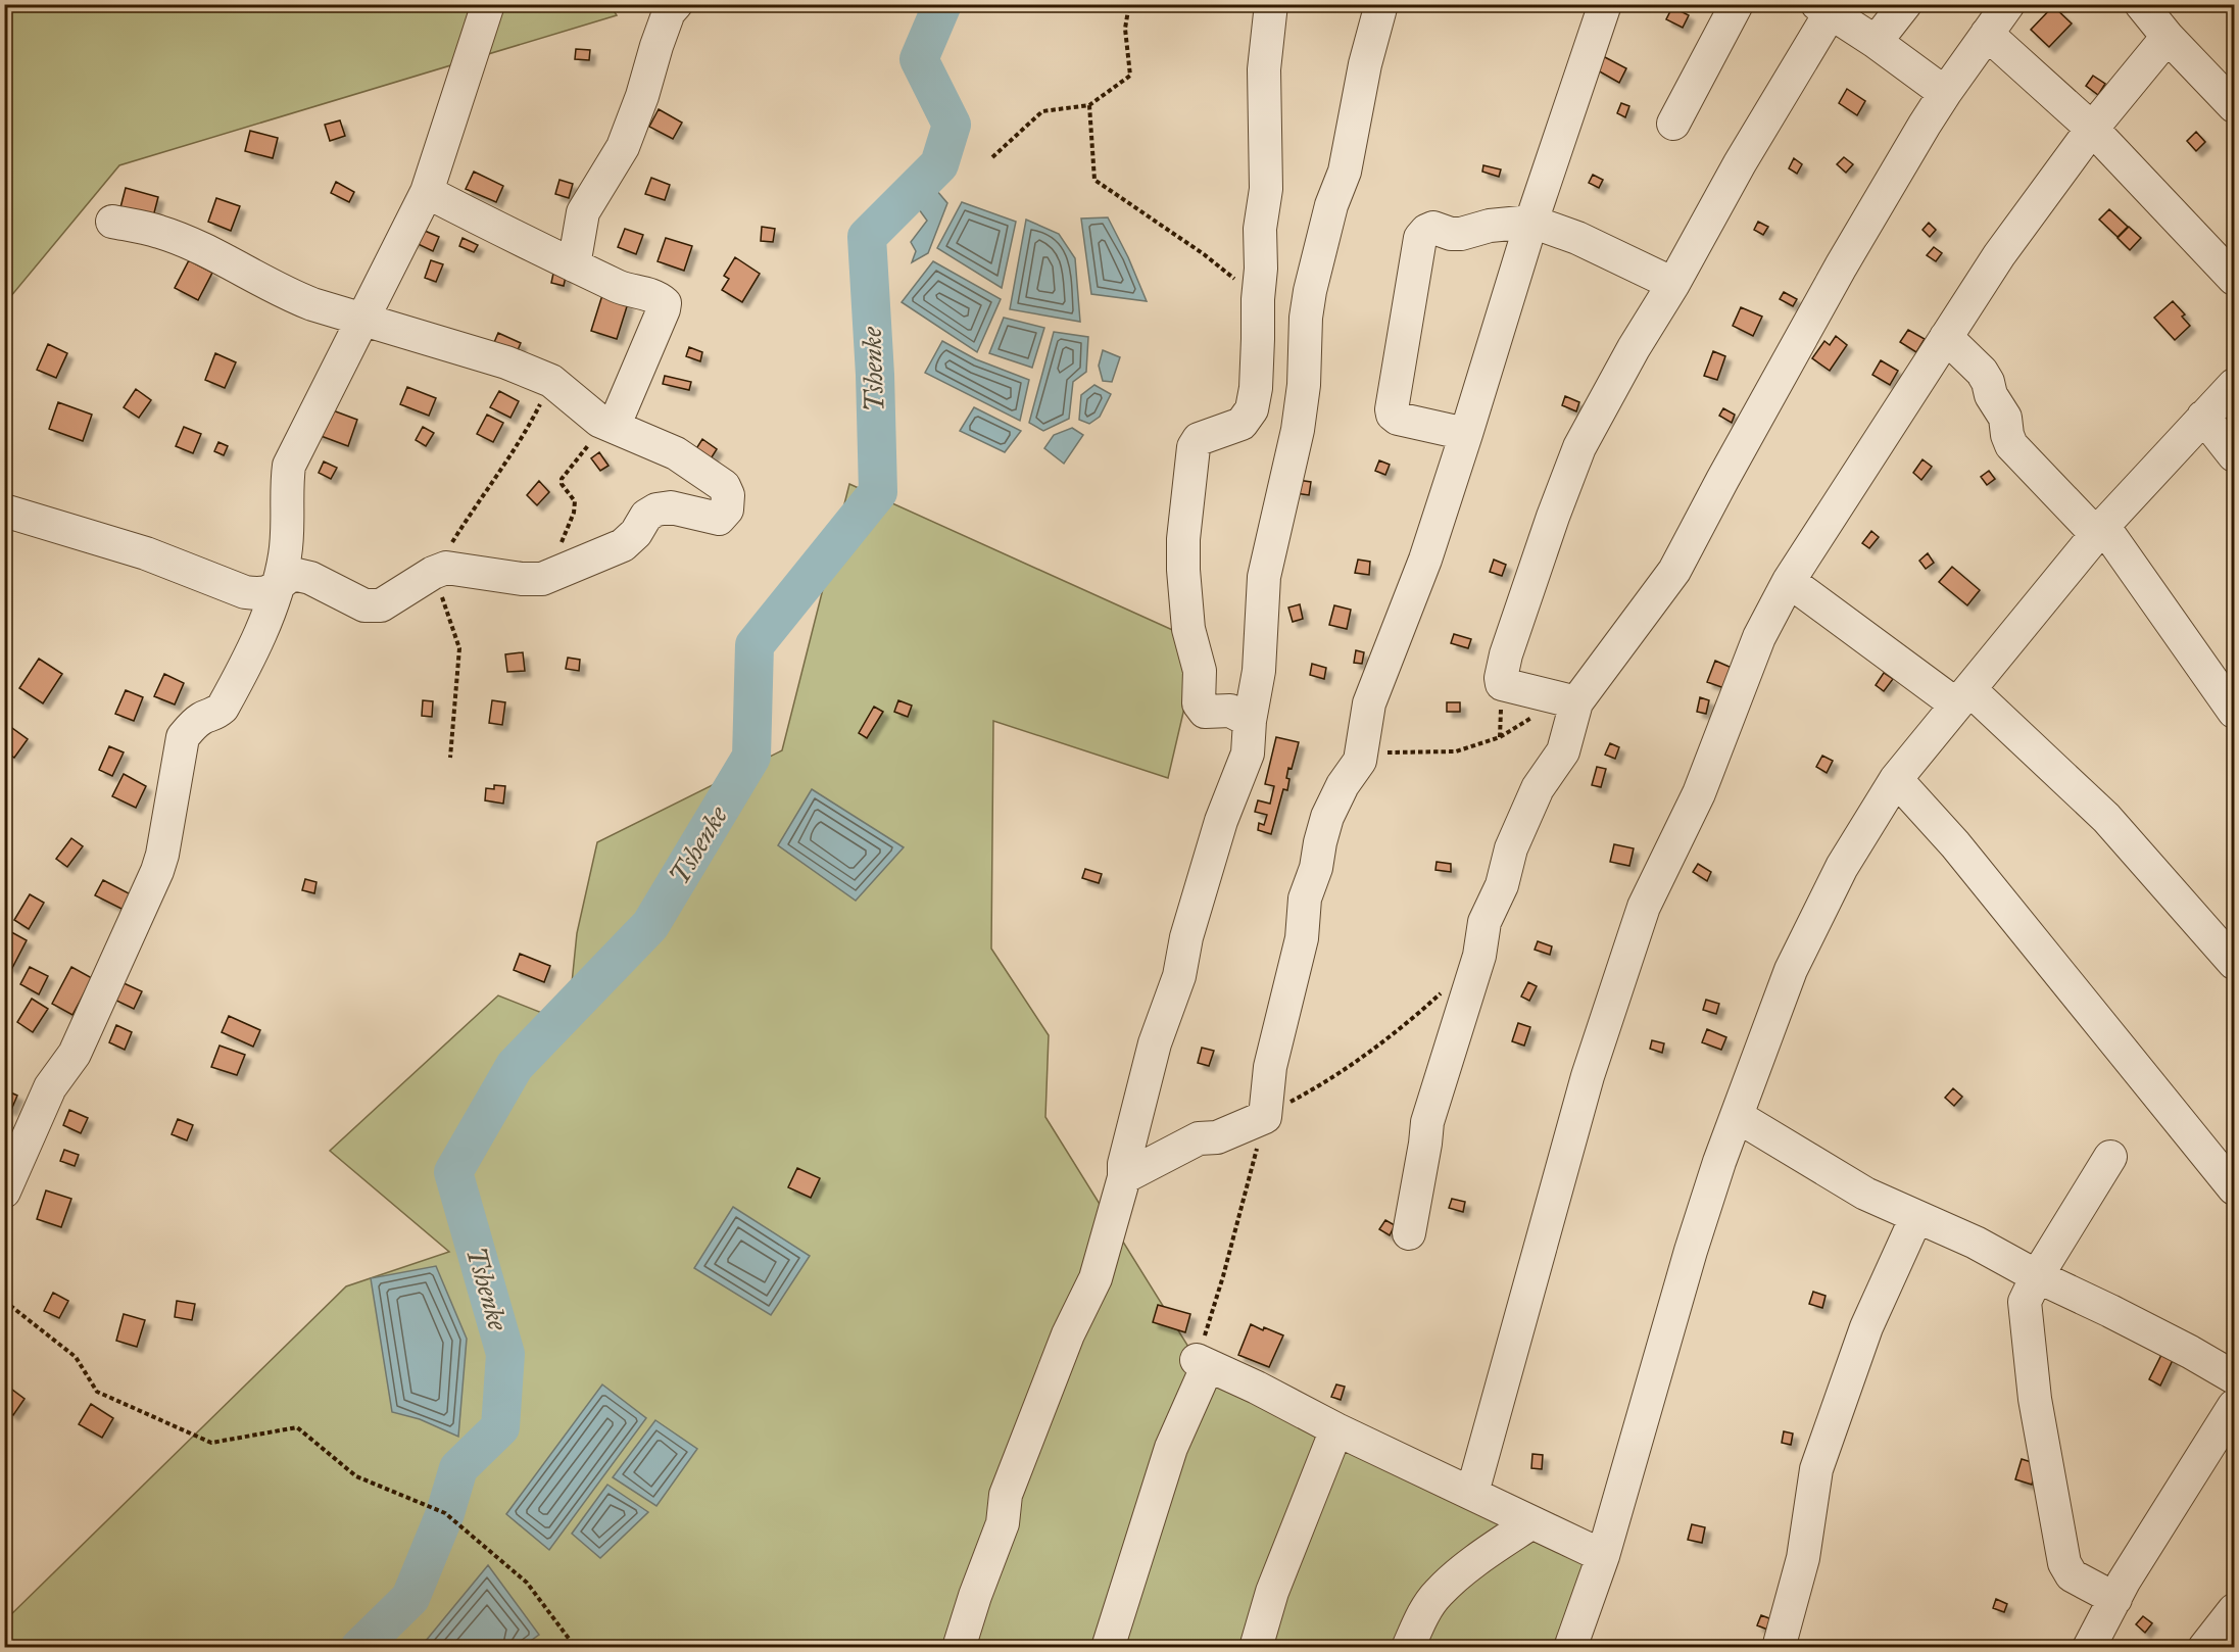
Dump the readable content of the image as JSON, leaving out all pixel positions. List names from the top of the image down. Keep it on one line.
{"water":["Tshenke"]}
